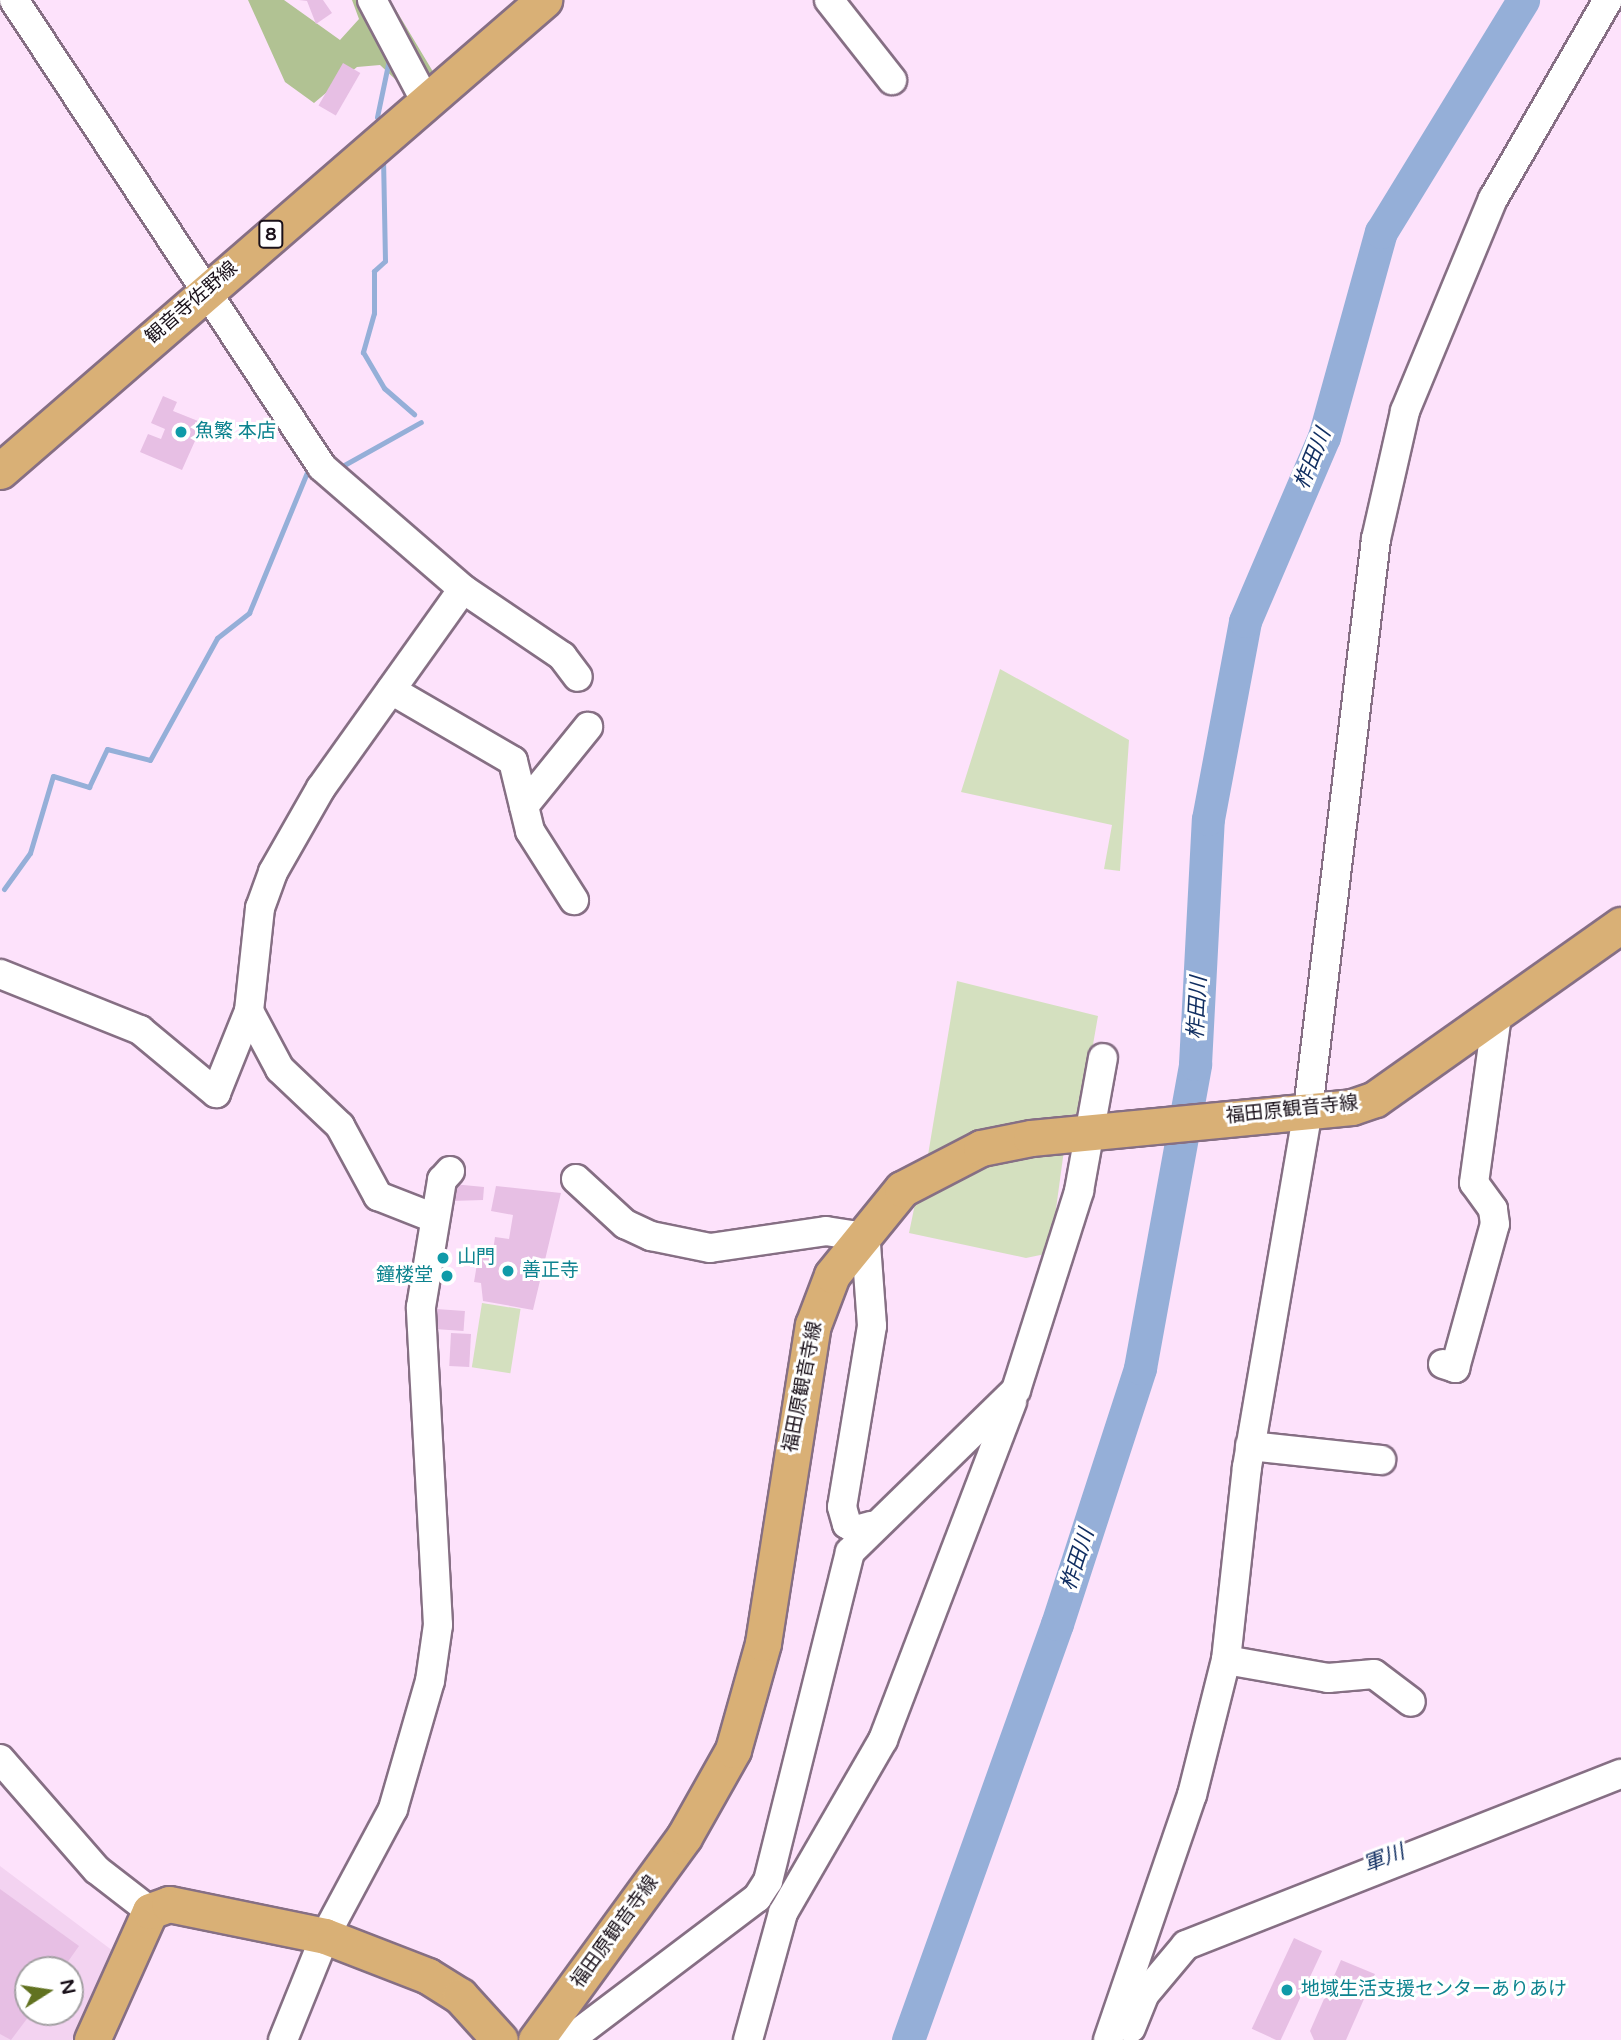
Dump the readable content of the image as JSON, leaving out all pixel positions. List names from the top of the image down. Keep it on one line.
{"streets":{"main road":["8","観音寺佐野線","福田原観音寺線"]},"water":["柞田川","軍川"],"places":["魚繁 本店","山門","善正寺","鐘楼堂","地域生活支援センターありあけ"],"north":"right"}
